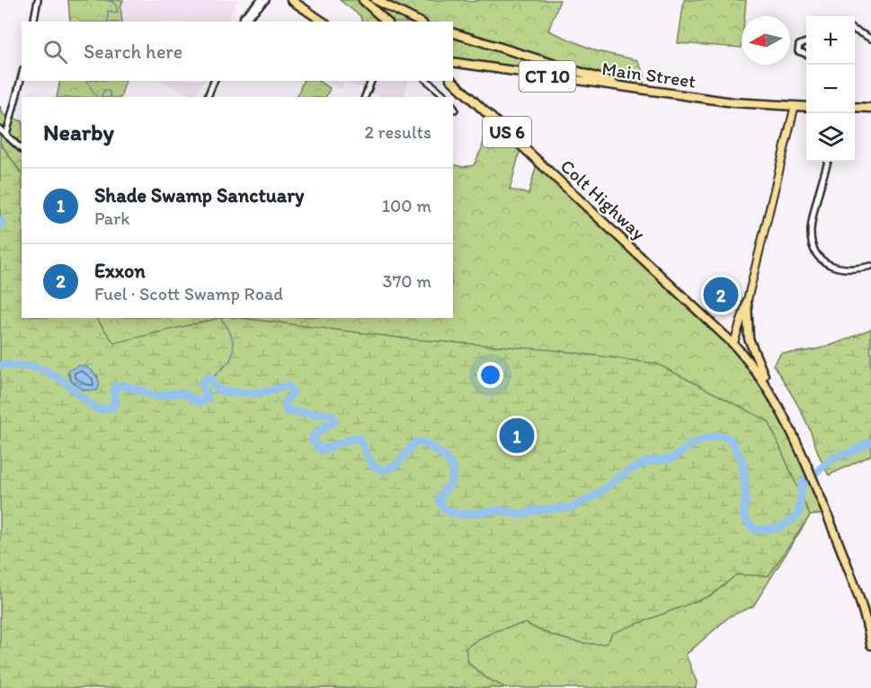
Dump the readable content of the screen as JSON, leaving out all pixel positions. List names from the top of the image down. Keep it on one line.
{"streets":{"highway":["Main Street","CT 10","US 6","Colt Highway"]},"crossings":[["US 6","Colt Highway"]],"north":"left","page":{"map_buttons":["+","−"],"search":"Search here","heading":["Nearby","2 results"],"list":[{"mark":"1","name":"Shade Swamp Sanctuary","note":"Park","value":"100 m"},{"mark":"2","name":"Exxon","note":"Fuel · Scott Swamp Road","value":"370 m"}],"pins":["2","1"]}}
